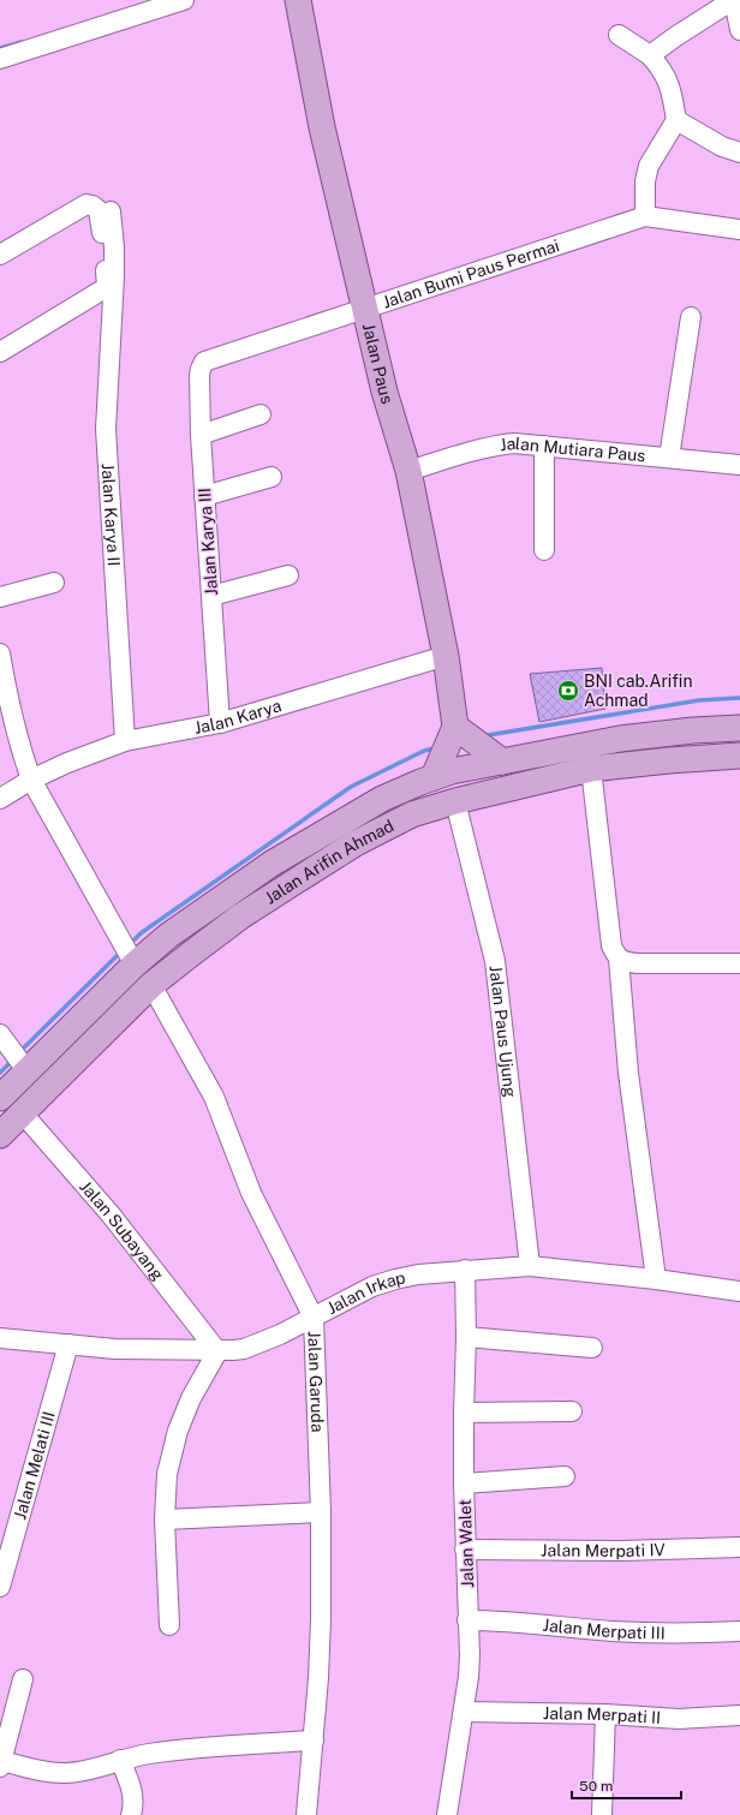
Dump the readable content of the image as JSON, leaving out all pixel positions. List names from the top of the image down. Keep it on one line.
{"streets":{"main road":["Jalan Paus","Jalan Arifin Ahmad"],"street":["Jalan Bumi Paus Permai","Jalan Mutiara Paus","Jalan Karya II","Jalan Karya III","Jalan Karya","Jalan Paus Ujung","Jalan Subayang","Jalan Irkap","Jalan Garuda","Jalan Melati III","Jalan Walet","Jalan Merpati IV","Jalan Merpati III","Jalan Merpati II"]},"crossings":[["Jalan Bumi Paus Permai","Jalan Paus"],["Jalan Bumi Paus Permai","Jalan Karya III"],["Jalan Paus","Jalan Mutiara Paus"],["Jalan Paus","Jalan Karya"],["Jalan Karya II","Jalan Karya"],["Jalan Karya III","Jalan Karya"],["Jalan Arifin Ahmad","Jalan Paus Ujung"],["Jalan Arifin Ahmad","Jalan Subayang"],["Jalan Arifin Ahmad","Jalan Garuda"],["Jalan Paus Ujung","Jalan Irkap"],["Jalan Subayang","Jalan Irkap"],["Jalan Irkap","Jalan Garuda"],["Jalan Irkap","Jalan Melati III"],["Jalan Irkap","Jalan Walet"],["Jalan Walet","Jalan Merpati IV"],["Jalan Walet","Jalan Merpati III"],["Jalan Walet","Jalan Merpati II"]],"places":{"bank":["BNI cab.Arifin Achmad"]},"scale_bar":"50 m"}
